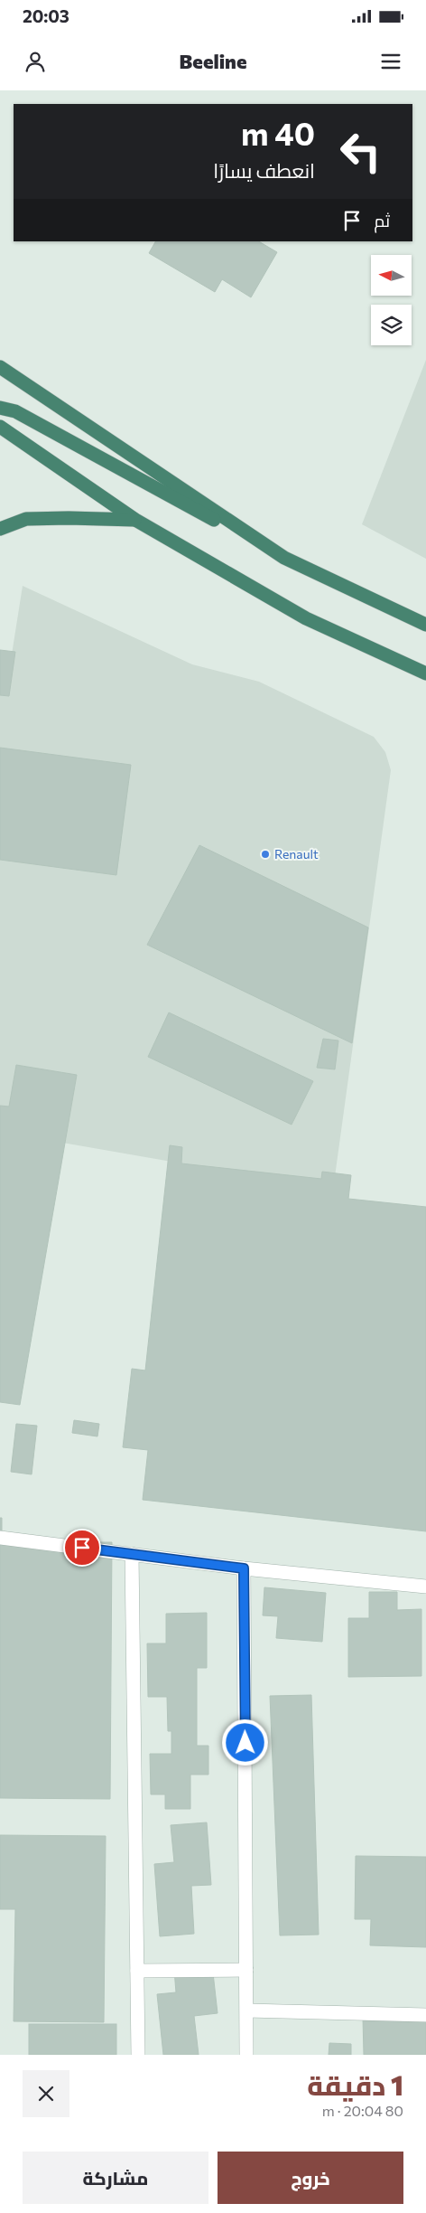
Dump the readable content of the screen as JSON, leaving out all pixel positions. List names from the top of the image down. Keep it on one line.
{"places":["Renault"],"north":"left","page":{"status":"20:03","header":"Beeline","turn":["40 m","انعطف يسارًا"],"then":"ثم","heading":["1 دقيقة","80 m · 20:04"],"buttons":["خروج","مشاركة"]}}
